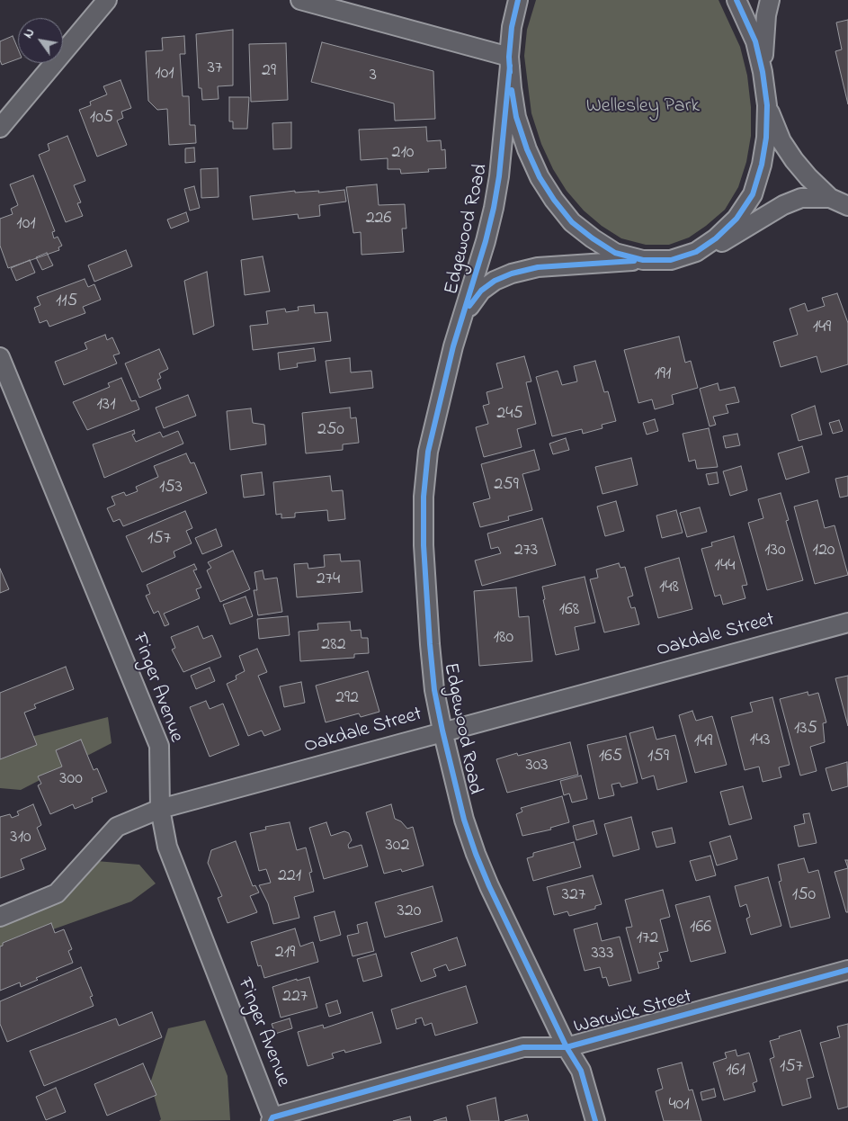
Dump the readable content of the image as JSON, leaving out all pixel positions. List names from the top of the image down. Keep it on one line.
{"streets":{"street":["Edgewood Road","Oakdale Street","Finger Avenue","Warwick Street"]},"crossings":[["Edgewood Road","Oakdale Street"],["Edgewood Road","Warwick Street"],["Oakdale Street","Finger Avenue"],["Finger Avenue","Warwick Street"]],"parks":["Wellesley Park"],"house_numbers":["37","29","101","3","105","210","226","101","115","149","191","131","245","250","259","153","157","273","130","120","144","274","148","168","180","282","292","135","143","149","165","159","303","300","310","302","221","327","150","320","166","172","219","333","227","157","161","401"],"north":"top left"}
